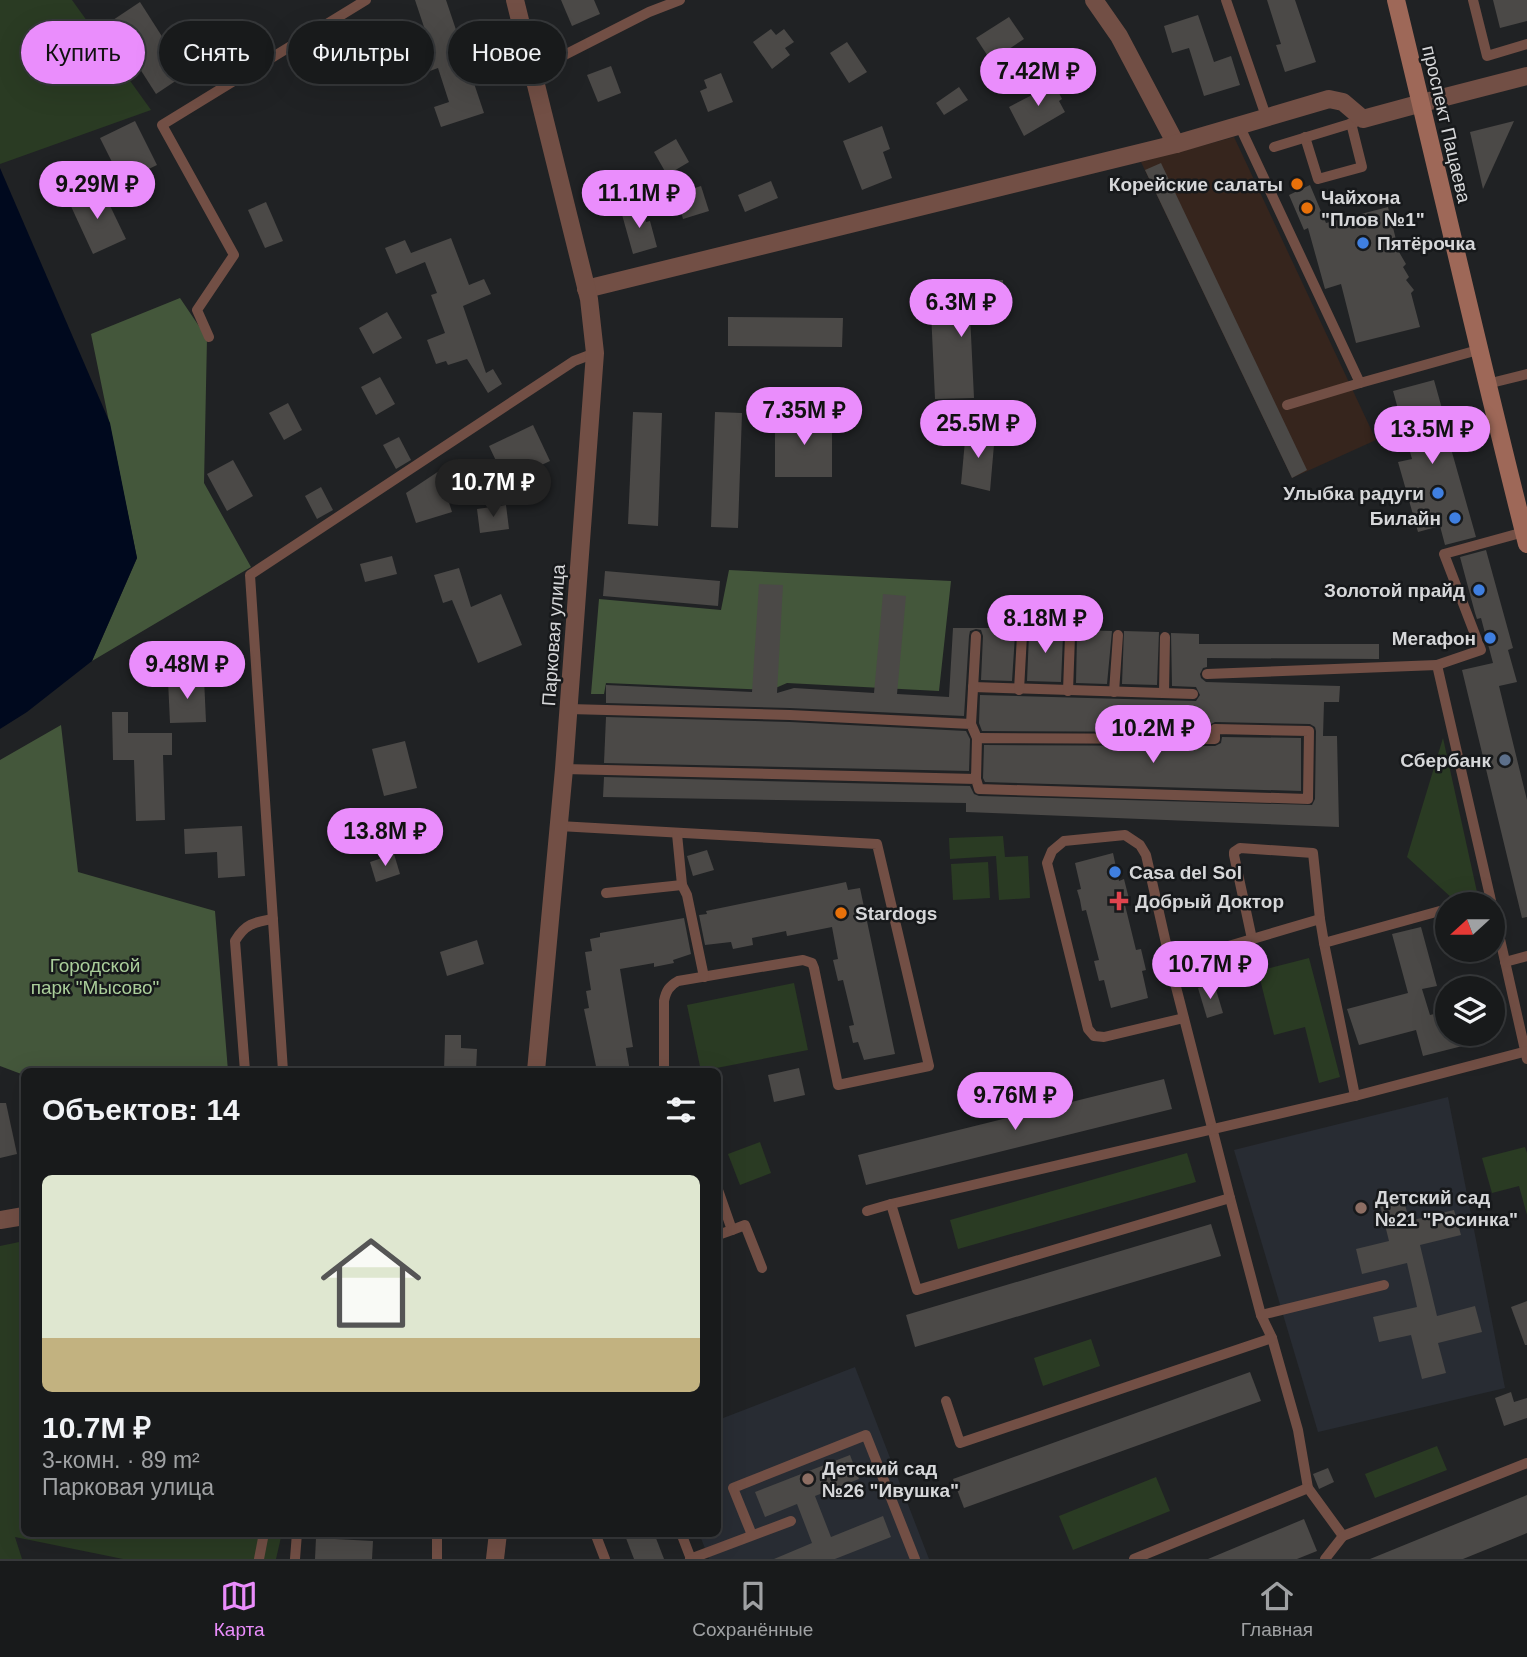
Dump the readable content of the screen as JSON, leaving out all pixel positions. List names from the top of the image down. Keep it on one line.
{"streets":{"main road":["проспект Пацаева"],"street":["Парковая улица"]},"parks":["Городской парк \"Мысово\""],"places":{"other":["Корейские салаты","Чайхона \"Плов №1\"","Пятёрочка","Улыбка радуги","Билайн","Золотой прайд","Мегафон","Сбербанк","Casa del Sol","Stardogs","Детский сад №21 \"Росинка\"","Детский сад №26 \"Ивушка\""],"health":["Добрый Доктор"]},"north":"left","page":{"chip":["Купить","Снять","Фильтры","Новое"],"price":["7.42M ₽","9.29M ₽","11.1M ₽","6.3M ₽","7.35M ₽","25.5M ₽","13.5M ₽","10.7M ₽","8.18M ₽","9.48M ₽","10.2M ₽","13.8M ₽","10.7M ₽","9.76M ₽"],"heading":"Объектов: 14","list":[{"name":"10.7M ₽","note":"3-комн. · 89 m² · Парковая улица"}],"tabs":["Карта","Сохранённые","Главная"]}}
